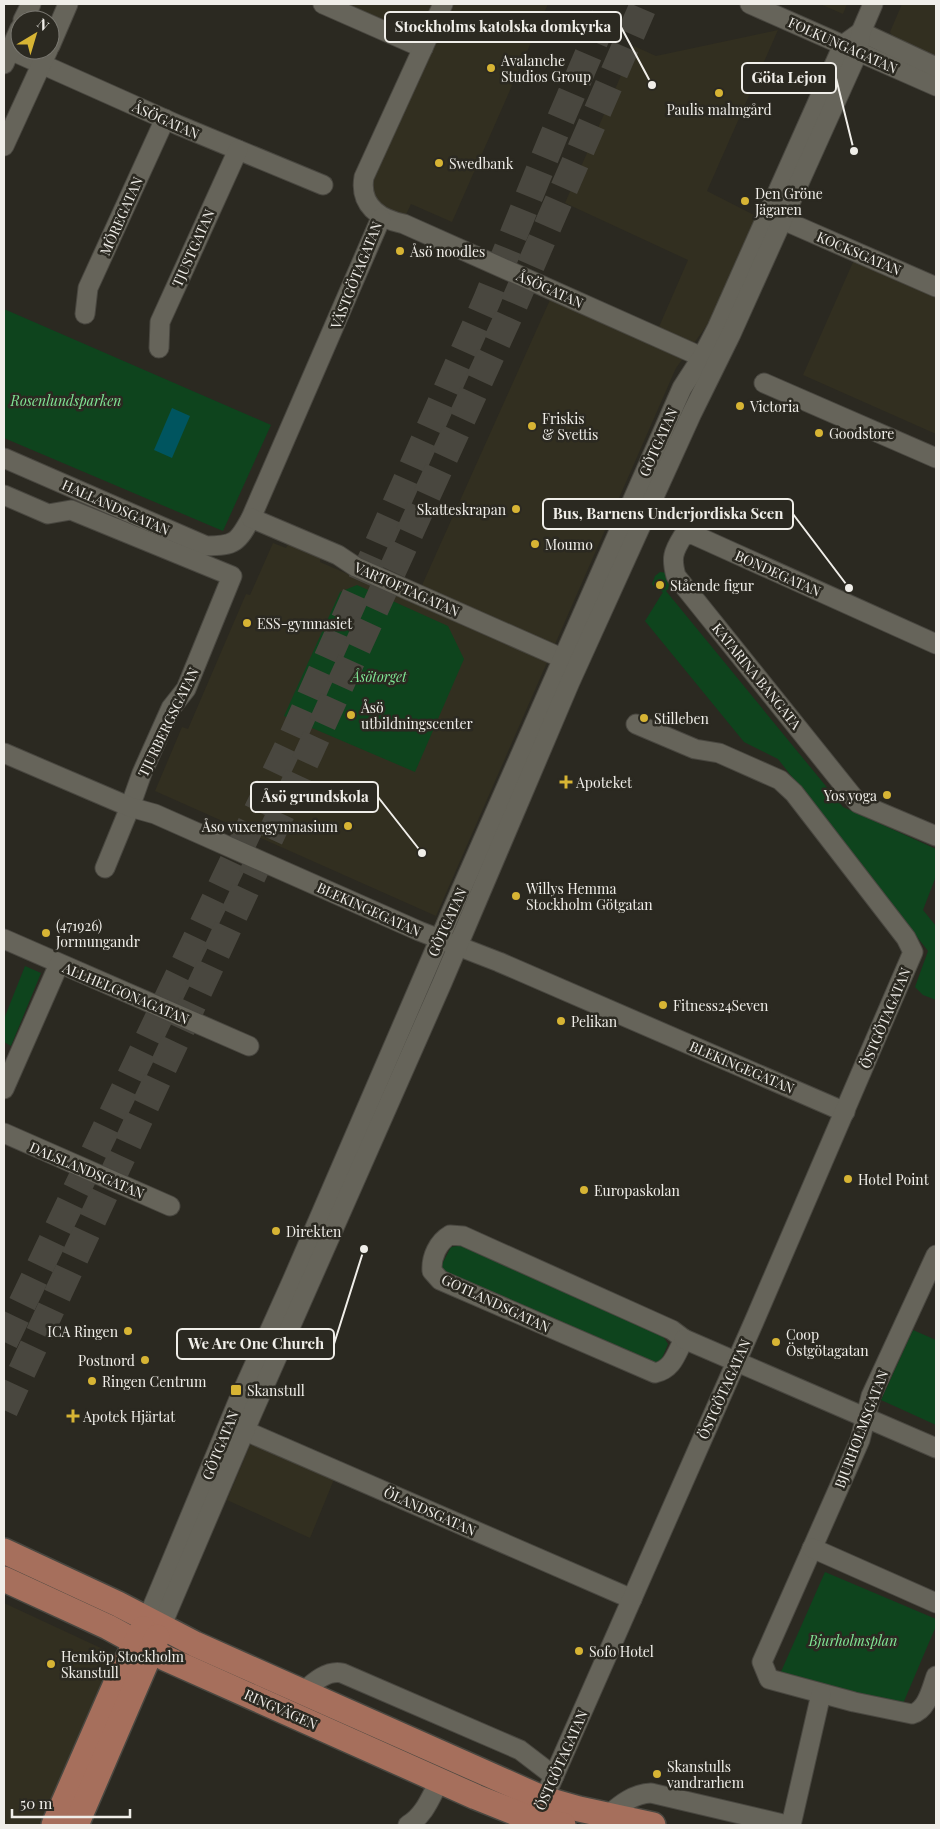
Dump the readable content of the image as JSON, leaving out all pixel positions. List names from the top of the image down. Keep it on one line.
{"streets":{"main road":["GÖTGATAN","RINGVÄGEN"],"street":["FOLKUNGAGATAN","ÅSÖGATAN","MÖREGATAN","TJUSTGATAN","KOCKSGATAN","VÄSTGÖTAGATAN","HALLANDSGATAN","BONDEGATAN","VARTOFTAGATAN","KATARINA BANGATA","TJURBERGSGATAN","BLEKINGEGATAN","ALLHELGONAGATAN","ÖSTGÖTAGATAN","DALSLANDSGATAN","GOTLANDSGATAN","BJURHOLMSGATAN","ÖLANDSGATAN"]},"crossings":[["FOLKUNGAGATAN","GÖTGATAN"],["ÅSÖGATAN","MÖREGATAN"],["ÅSÖGATAN","TJUSTGATAN"],["ÅSÖGATAN","VÄSTGÖTAGATAN"],["ÅSÖGATAN","GÖTGATAN"],["KOCKSGATAN","GÖTGATAN"],["VÄSTGÖTAGATAN","HALLANDSGATAN"],["VÄSTGÖTAGATAN","VARTOFTAGATAN"],["GÖTGATAN","VARTOFTAGATAN"],["GÖTGATAN","BLEKINGEGATAN"],["GÖTGATAN","ÖLANDSGATAN"],["GÖTGATAN","RINGVÄGEN"],["HALLANDSGATAN","TJURBERGSGATAN"],["BONDEGATAN","KATARINA BANGATA"],["TJURBERGSGATAN","BLEKINGEGATAN"],["BLEKINGEGATAN","ÖSTGÖTAGATAN"],["ÖSTGÖTAGATAN","GOTLANDSGATAN"],["ÖSTGÖTAGATAN","ÖLANDSGATAN"],["ÖSTGÖTAGATAN","RINGVÄGEN"],["GOTLANDSGATAN","BJURHOLMSGATAN"]],"parks":["Rosenlundsparken","Åsötorget","Bjurholmsplan"],"places":{"other":["Avalanche Studios Group","Stockholms katolska domkyrka","Paulis malmgård","Göta Lejon","Swedbank","Den Gröne Jägaren","Åsö noodles","Victoria","Friskis & Svettis","Goodstore","Skatteskrapan","Moumo","Stående figur","Bus, Barnens Underjordiska Scen","ESS-gymnasiet","Åsö utbildningscenter","Stilleben","Yos yoga","Åso vuxengymnasium","Åsö grundskola","Willys Hemma Stockholm Götgatan","(471926) Jormungandr","Fitness24Seven","Pelikan","Hotel Point","Europaskolan","Direkten","We Are One Church","ICA Ringen","Coop Östgötagatan","Postnord","Ringen Centrum","Sofo Hotel","Hemköp Stockholm Skanstull","Skanstulls vandrarhem"],"health":["Apoteket","Apotek Hjärtat"],"transit":["Skanstull"]},"scale_bar":"50 m","north":"top right"}
